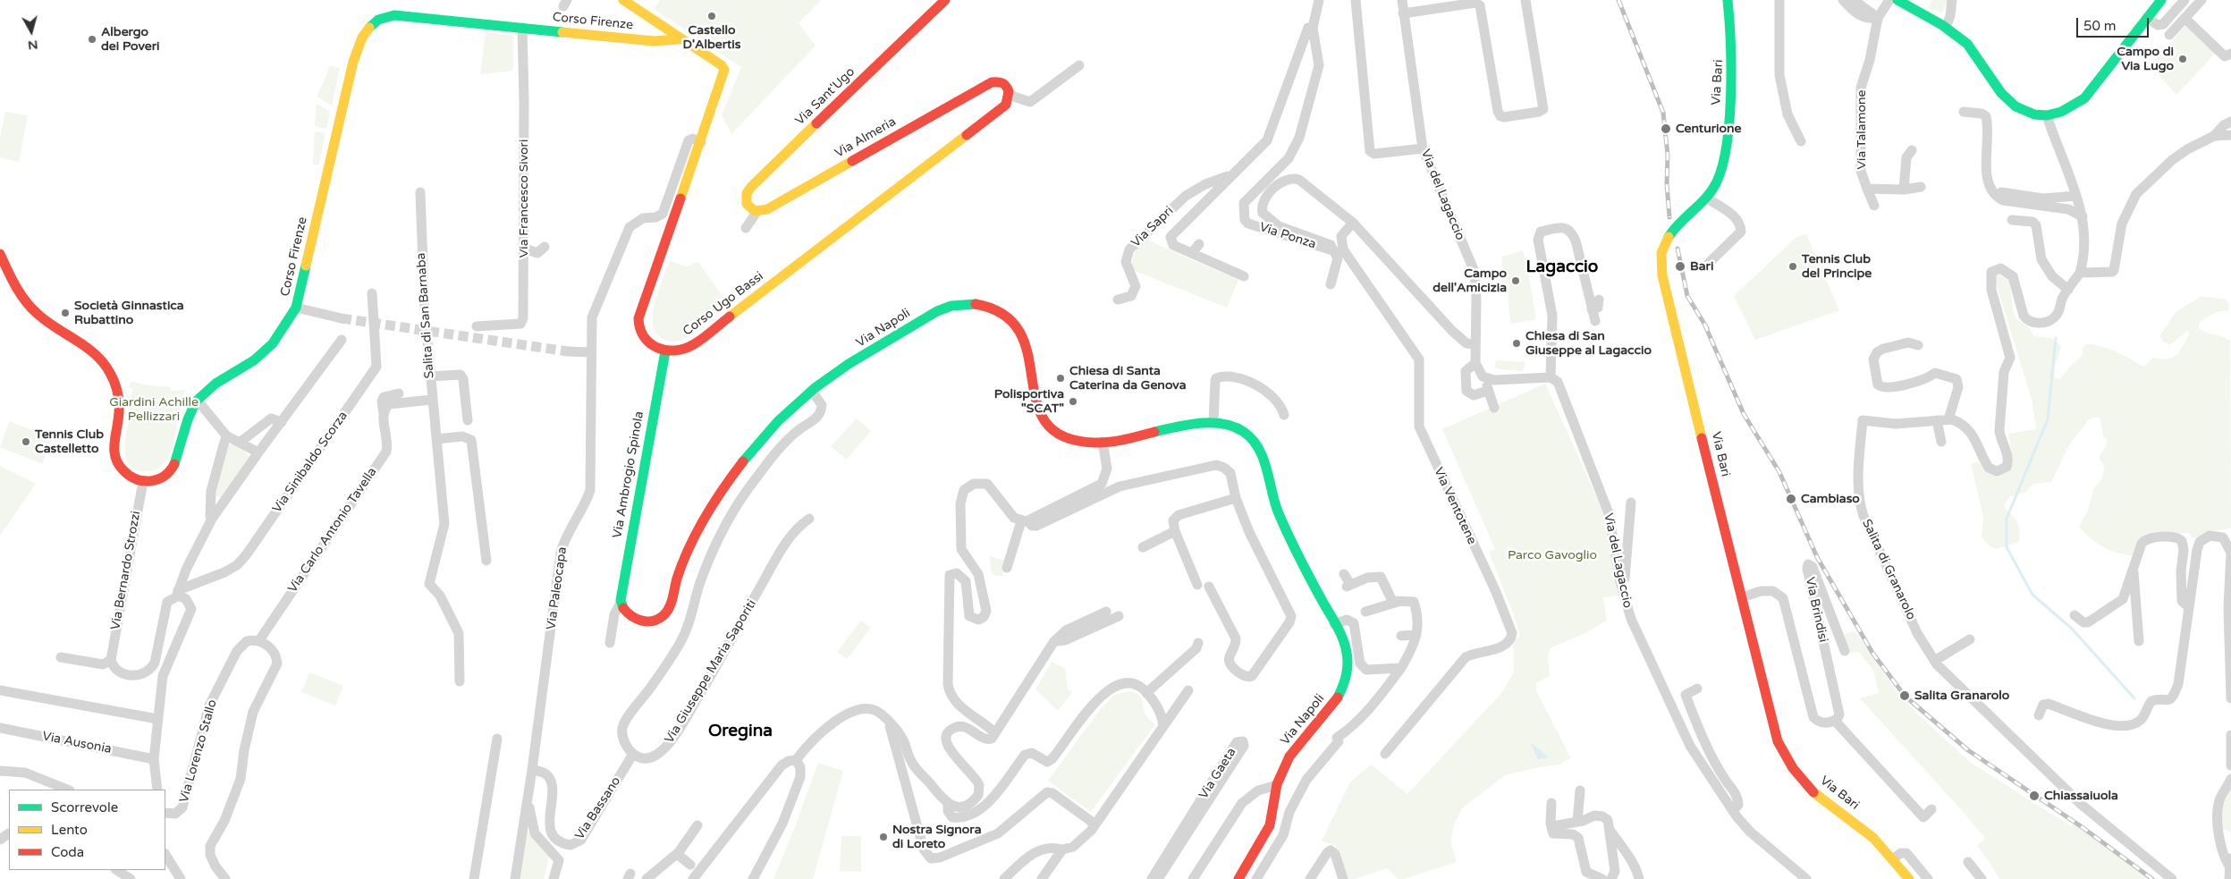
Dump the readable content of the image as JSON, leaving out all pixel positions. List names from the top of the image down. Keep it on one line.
{"streets":{"street":["Corso Firenze","Via Bari","Via Sant'Ugo","Via Talamone","Via Almeria","Via del Lagaccio","Via Francesco Sivori","Via Sapri","Via Ponza","Corso Ugo Bassi","Salita di San Barnaba","Via Napoli","Via Sinibaldo Scorza","Via Ambrogio Spinola","Via Ventotene","Via Carlo Antonio Tavella","Salita di Granarolo","Via Bernardo Strozzi","Via Paleocapa","Via Brindisi","Via Giuseppe Maria Saporiti","Via Ausonia","Via Lorenzo Stallo","Via Gaeta","Via Bassano"]},"crossings":[["Corso Firenze","Via Francesco Sivori"],["Corso Firenze","Via Bernardo Strozzi"],["Via Sant'Ugo","Via Almeria"],["Via Almeria","Corso Ugo Bassi"],["Via del Lagaccio","Via Ponza"],["Via Ponza","Via Ventotene"],["Corso Ugo Bassi","Via Ambrogio Spinola"],["Via Napoli","Via Ambrogio Spinola"],["Via Carlo Antonio Tavella","Via Lorenzo Stallo"],["Via Paleocapa","Via Bassano"],["Via Giuseppe Maria Saporiti","Via Bassano"]],"districts":["Lagaccio","Oregina"],"parks":["Giardini Achille Pellizzari","Parco Gavoglio"],"places":["Castello D'Albertis","Albergo dei Poveri","Campo di Via Lugo","Centurione","Bari","Tennis Club del Principe","Campo dell'Amicizia","Società Ginnastica Rubattino","Chiesa di San Giuseppe al Lagaccio","Chiesa di Santa Caterina da Genova","Polisportiva \"SCAT\"","Tennis Club Castelletto","Cambiaso","Salita Granarolo","Chiassaiuola","Nostra Signora di Loreto"],"legend":["Scorrevole","Lento","Coda"],"scale_bar":"50 m","north":"bottom"}
